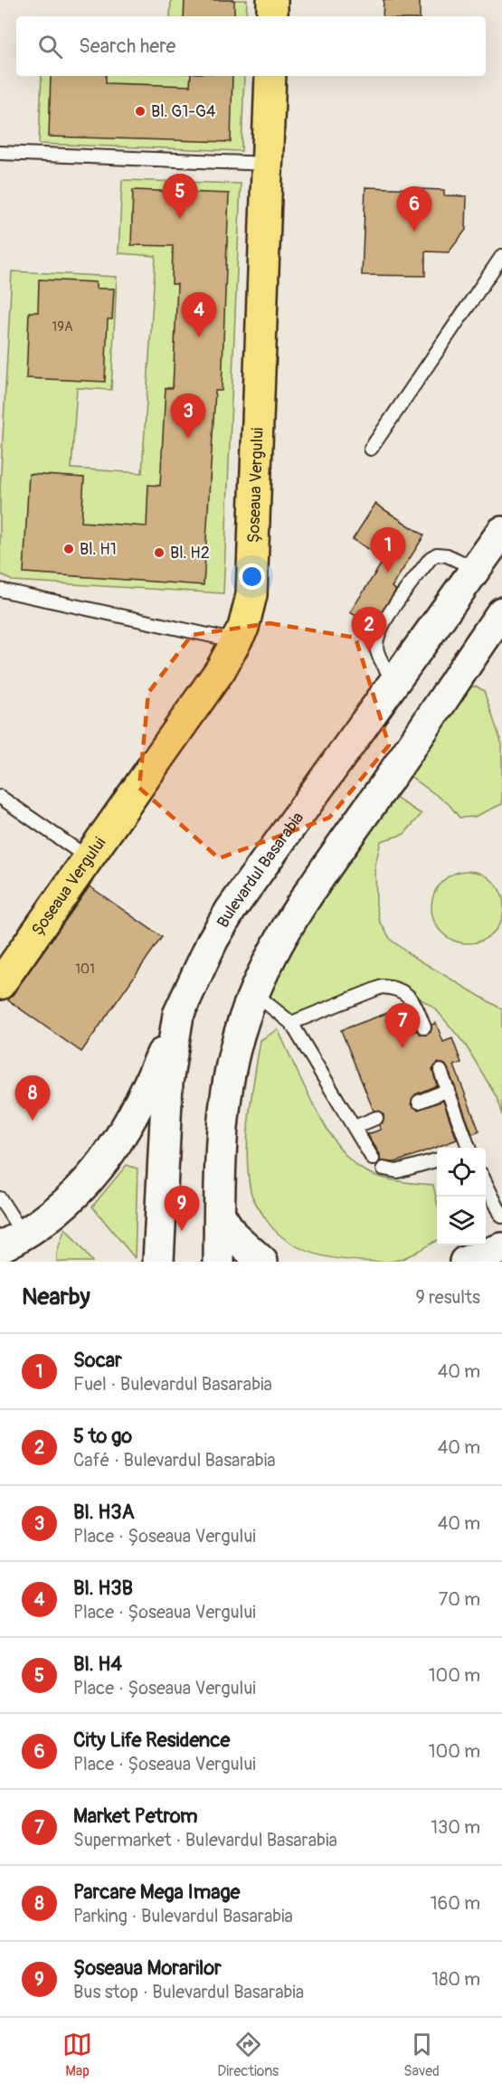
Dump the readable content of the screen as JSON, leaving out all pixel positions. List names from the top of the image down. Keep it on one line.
{"streets":{"main road":["Șoseaua Vergului","Bulevardul Basarabia"]},"places":["Bl. G1-G4","Bl. H1","Bl. H2"],"house_numbers":["19A","101"],"page":{"search":"Search here","pins":["5","6","4","3","1","2","7","8","9"],"heading":["Nearby","9 results"],"list":[{"mark":"1","name":"Socar","note":"Fuel · Bulevardul Basarabia","value":"40 m"},{"mark":"2","name":"5 to go","note":"Café · Bulevardul Basarabia","value":"40 m"},{"mark":"3","name":"Bl. H3A","note":"Place · Șoseaua Vergului","value":"40 m"},{"mark":"4","name":"Bl. H3B","note":"Place · Șoseaua Vergului","value":"70 m"},{"mark":"5","name":"Bl. H4","note":"Place · Șoseaua Vergului","value":"100 m"},{"mark":"6","name":"City Life Residence","note":"Place · Șoseaua Vergului","value":"100 m"},{"mark":"7","name":"Market Petrom","note":"Supermarket · Bulevardul Basarabia","value":"130 m"},{"mark":"8","name":"Parcare Mega Image","note":"Parking · Bulevardul Basarabia","value":"160 m"},{"mark":"9","name":"Șoseaua Morarilor","note":"Bus stop · Bulevardul Basarabia","value":"180 m"}],"nav":["Map","Directions","Saved"]}}
